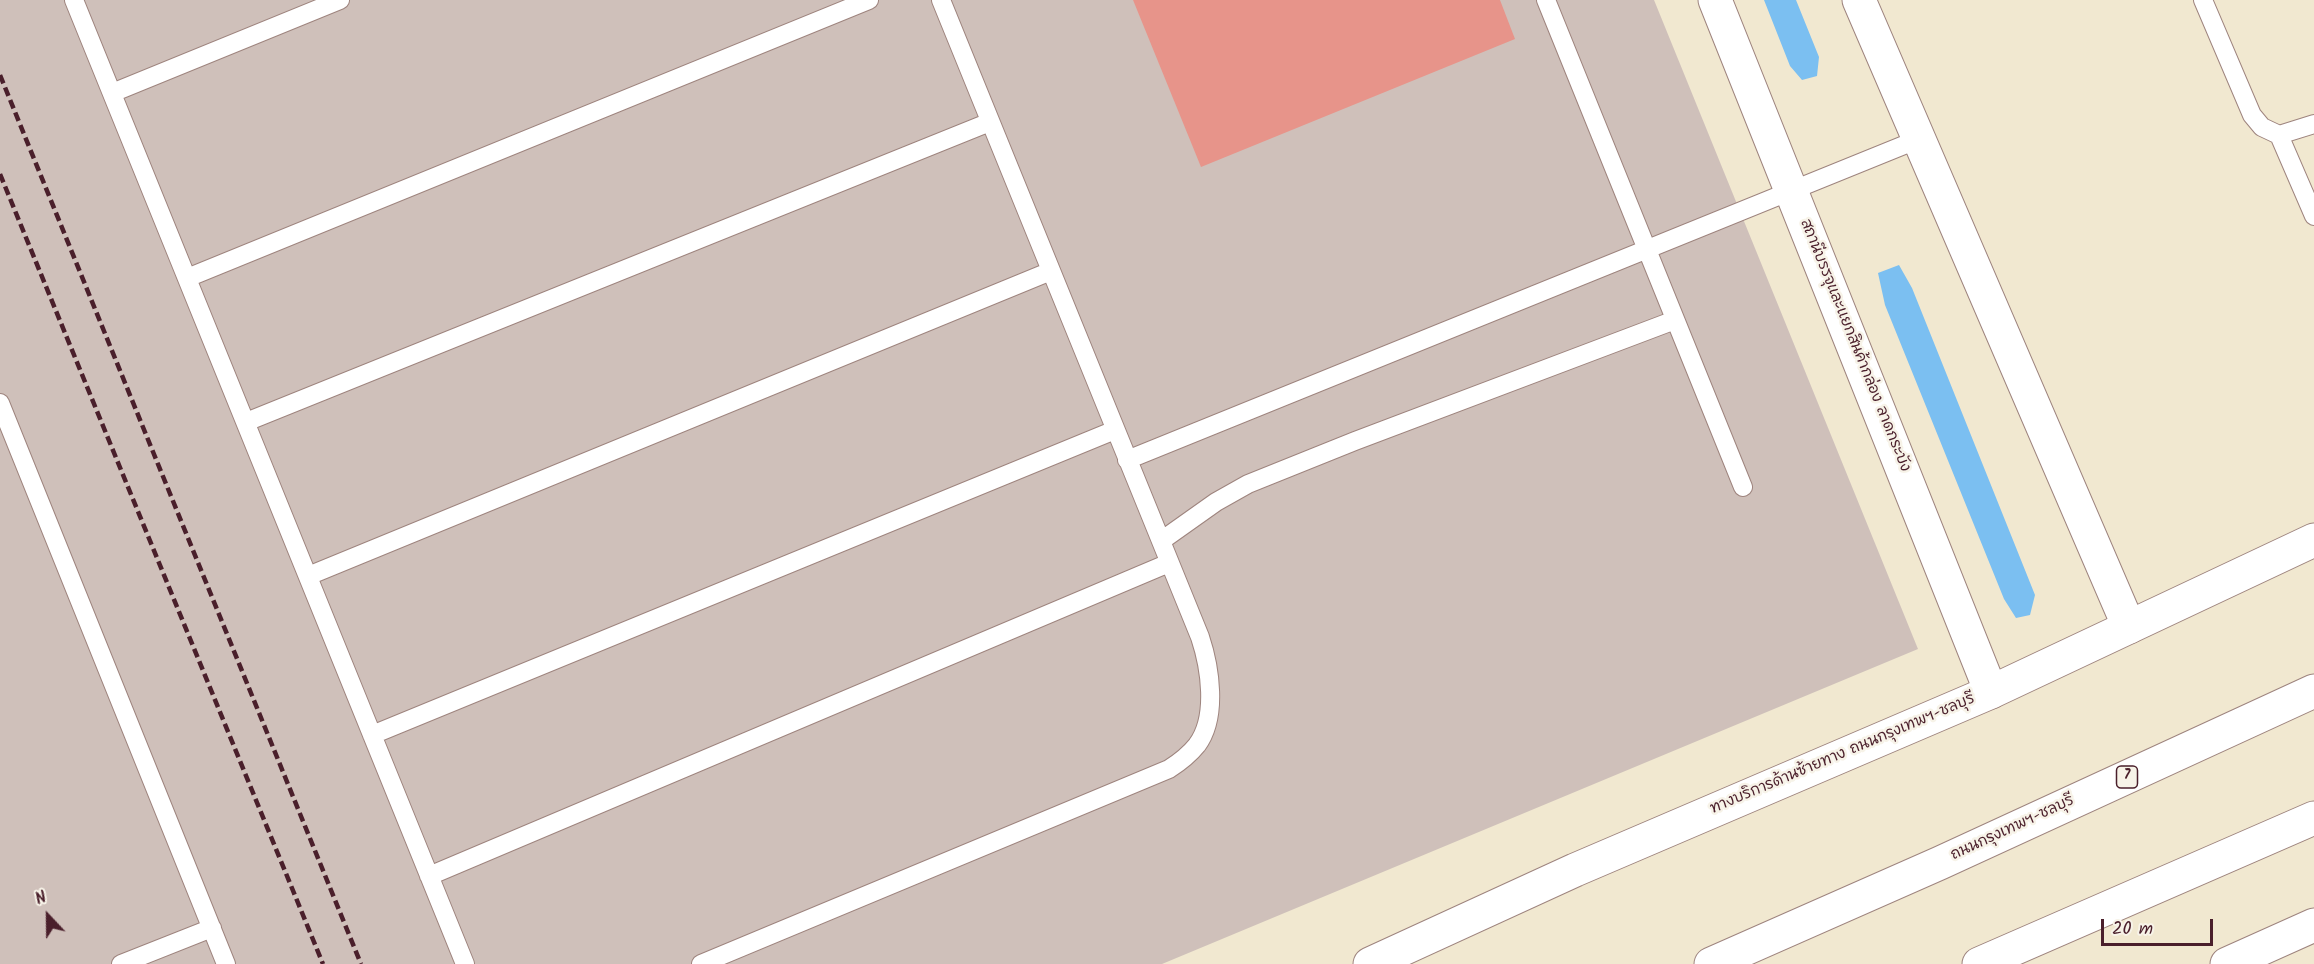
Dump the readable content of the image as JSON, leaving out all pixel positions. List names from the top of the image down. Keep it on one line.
{"streets":{"main road":["สถานีบรรจุและแยกสินค้ากล่อง ลาดกระบัง","ทางบริการด้านซ้ายทาง ถนนกรุงเทพฯ-ชลบุรี","7","ถนนกรุงเทพฯ-ชลบุรี"]},"crossings":[["สถานีบรรจุและแยกสินค้ากล่อง ลาดกระบัง","ทางบริการด้านซ้ายทาง ถนนกรุงเทพฯ-ชลบุรี"]],"scale_bar":"20 m","north":"top"}
